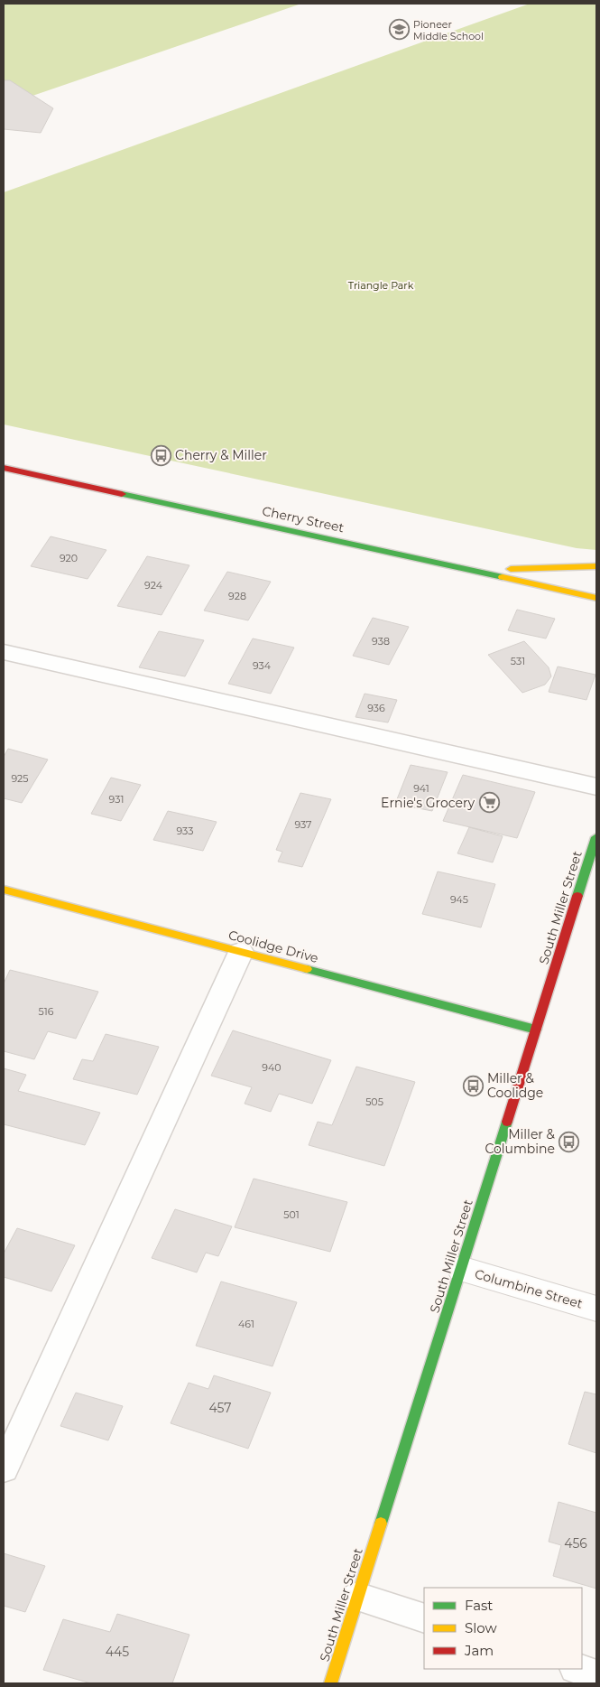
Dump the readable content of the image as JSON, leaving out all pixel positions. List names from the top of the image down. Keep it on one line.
{"streets":{"main road":["Cherry Street","South Miller Street","Coolidge Drive"],"street":["Columbine Street"]},"crossings":[["South Miller Street","Coolidge Drive"],["South Miller Street","Columbine Street"]],"parks":["Triangle Park"],"places":{"school or university":["Pioneer Middle School"],"bus stop":["Cherry & Miller","Miller & Coolidge","Miller & Columbine"],"supermarket":["Ernie's Grocery"]},"house_numbers":["920","924","928","938","531","934","936","925","941","931","937","933","945","516","940","505","501","461","457","456","445"],"legend":["Fast","Slow","Jam"]}
